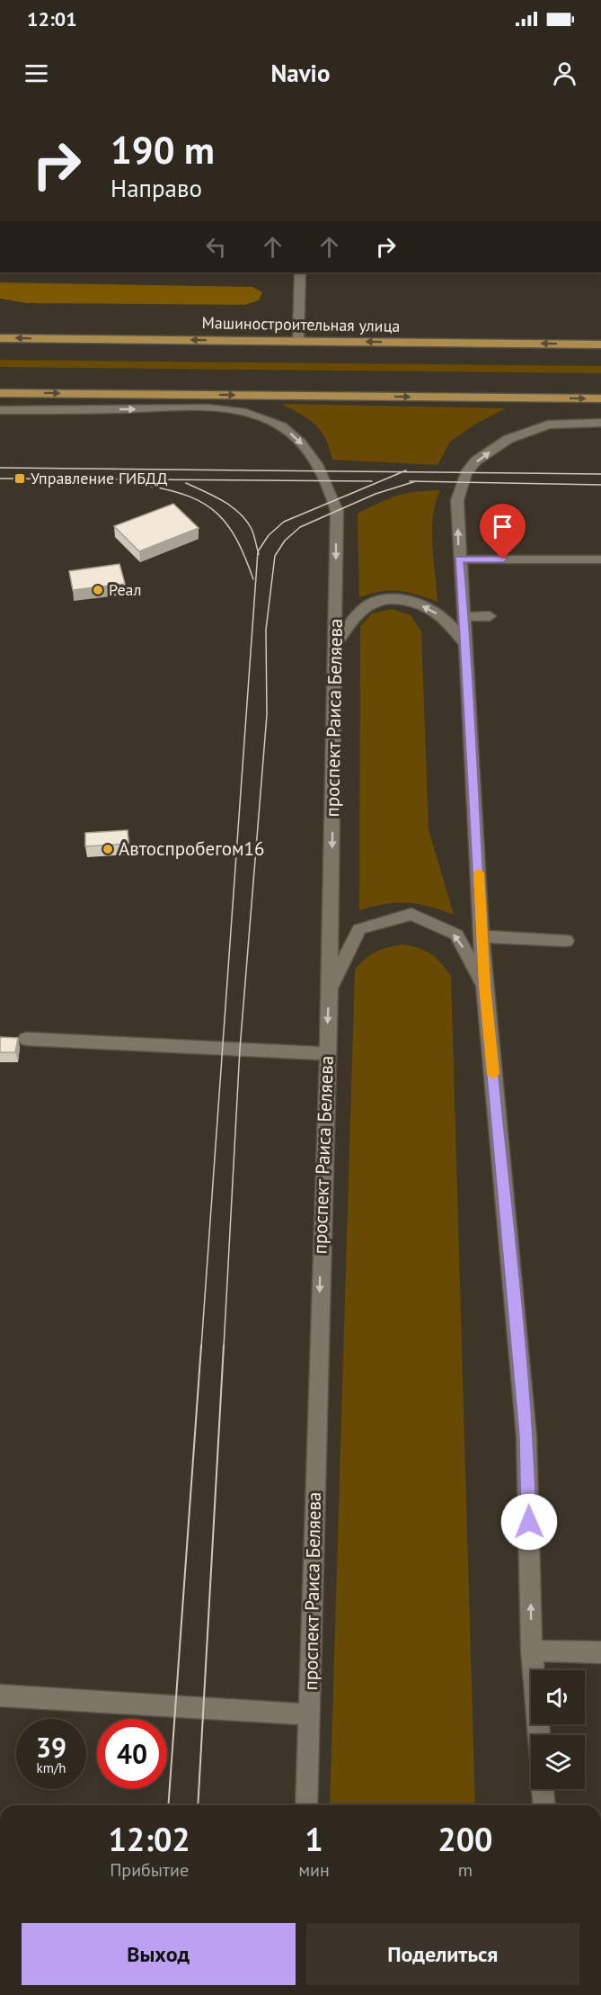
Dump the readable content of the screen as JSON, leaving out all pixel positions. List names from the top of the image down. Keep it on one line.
{"streets":{"main road":["Машиностроительная улица"],"street":["проспект Раиса Беляева"]},"one_way":["проспект Раиса Беляева"],"places":{"transit":["Управление ГИБДД"],"other":["Реал","Автоспробегом16"]},"page":{"status":"12:01","header":"Navio","turn":["190 m","Направо"],"speed":"39 km/h","limit":"40","eta":["12:02","Прибытие","1","мин","200","m"],"buttons":["Выход","Поделиться"]}}
